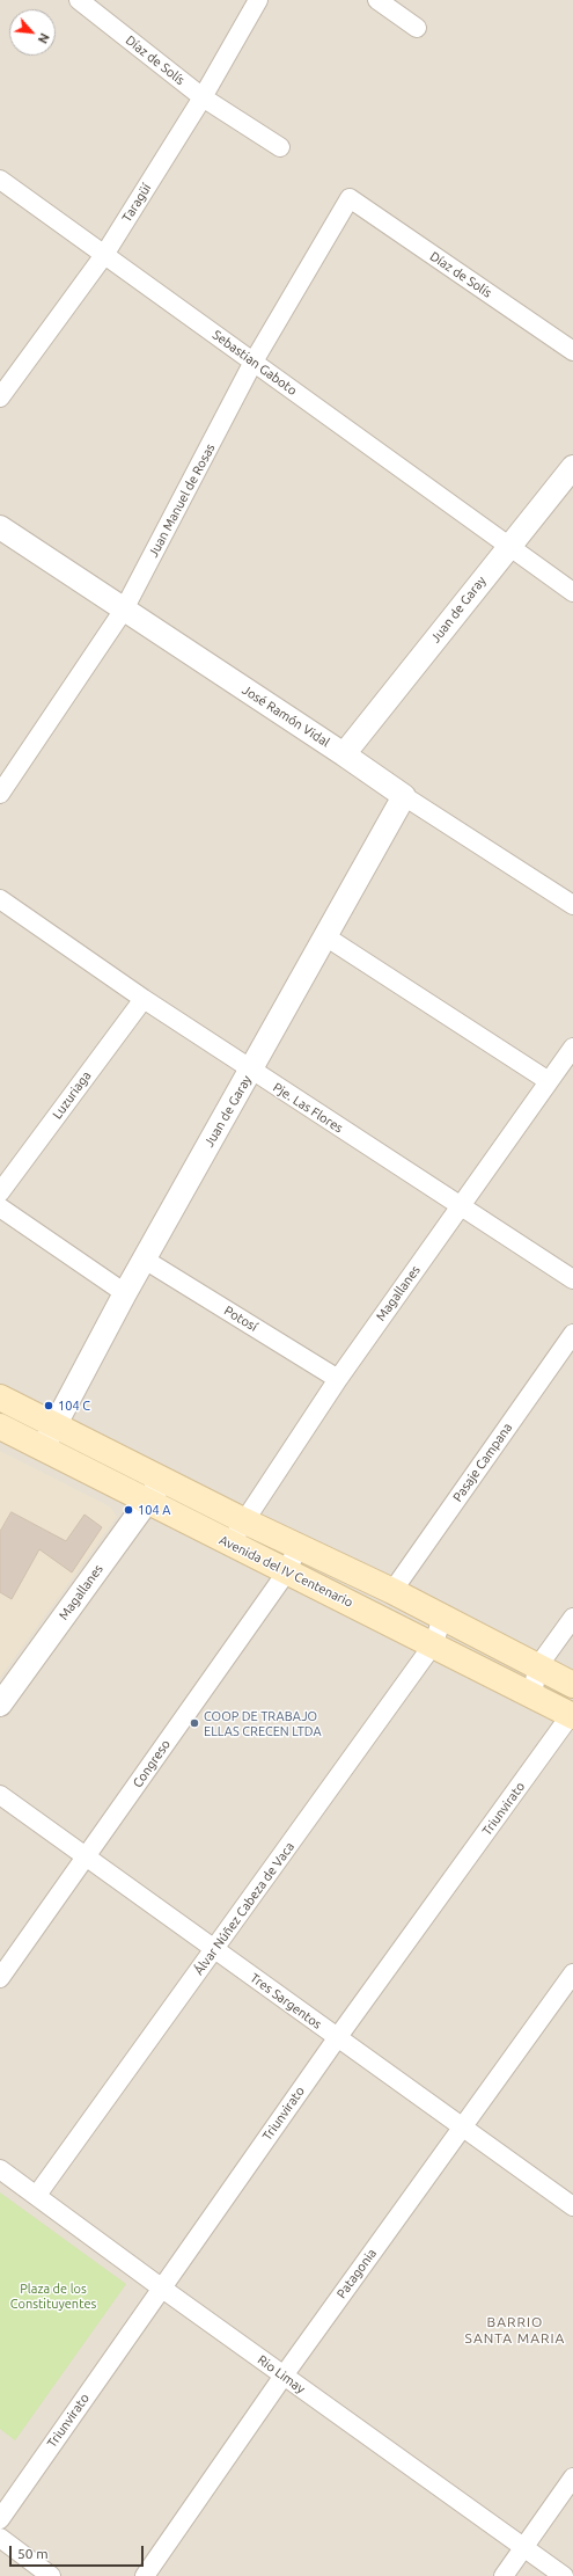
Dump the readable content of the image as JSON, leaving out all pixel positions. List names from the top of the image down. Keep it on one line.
{"streets":{"main road":["Avenida del IV Centenario"],"street":["Díaz de Solís","Taragüí","Sebastian Gaboto","Juan Manuel de Rosas","Juan de Garay","José Ramón Vidal","Luzuriaga","Pje. Las Flores","Magallanes","Potosí","Pasaje Campana","Congreso","Triunvirato","Álvar Núñez Cabeza de Vaca","Tres Sargentos","Patagonia","Rio Limay"]},"crossings":[["Díaz de Solís","Taragüí"],["Díaz de Solís","Juan Manuel de Rosas"],["Taragüí","Sebastian Gaboto"],["Sebastian Gaboto","Juan Manuel de Rosas"],["Sebastian Gaboto","Juan de Garay"],["Juan Manuel de Rosas","José Ramón Vidal"],["Juan de Garay","José Ramón Vidal"],["Juan de Garay","Pje. Las Flores"],["Juan de Garay","Potosí"],["Juan de Garay","Avenida del IV Centenario"],["Luzuriaga","Pje. Las Flores"],["Pje. Las Flores","Magallanes"],["Magallanes","Potosí"],["Magallanes","Avenida del IV Centenario"],["Avenida del IV Centenario","Congreso"],["Avenida del IV Centenario","Triunvirato"],["Avenida del IV Centenario","Álvar Núñez Cabeza de Vaca"],["Congreso","Tres Sargentos"],["Triunvirato","Tres Sargentos"],["Triunvirato","Rio Limay"],["Álvar Núñez Cabeza de Vaca","Tres Sargentos"],["Álvar Núñez Cabeza de Vaca","Rio Limay"],["Tres Sargentos","Patagonia"],["Patagonia","Rio Limay"]],"districts":["BARRIO SANTA MARIA"],"parks":["Plaza de los Constituyentes"],"places":["104 C","104 A","COOP DE TRABAJO ELLAS CRECEN LTDA"],"scale_bar":"50 m","north":"bottom right"}
